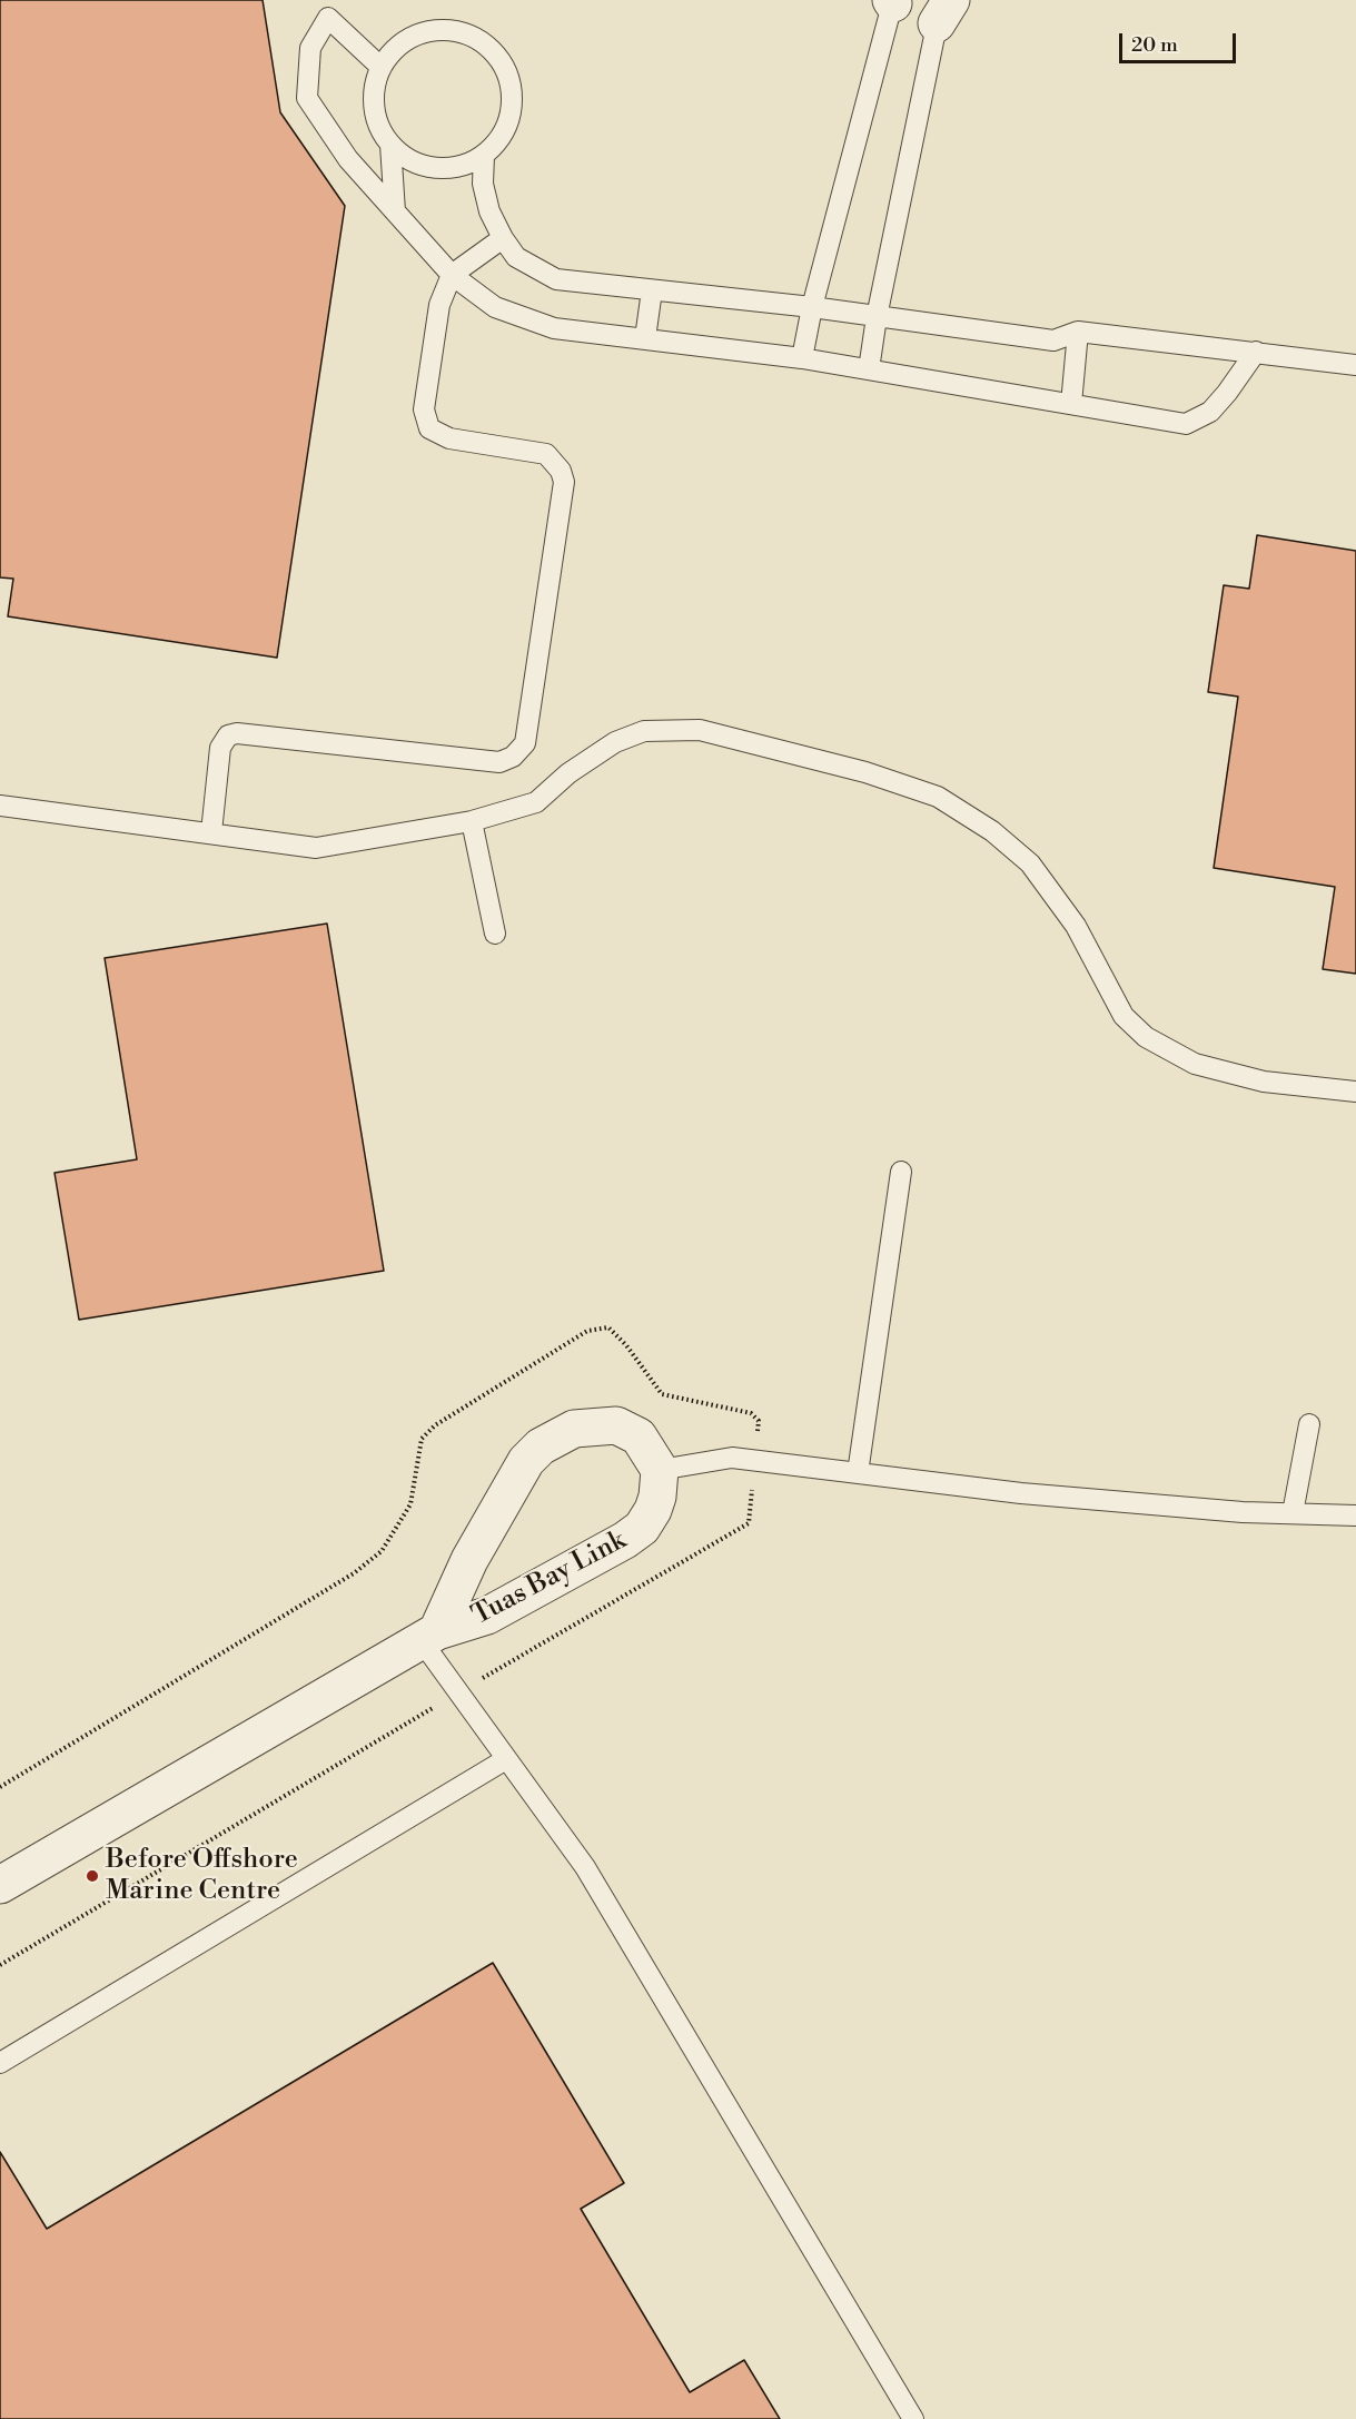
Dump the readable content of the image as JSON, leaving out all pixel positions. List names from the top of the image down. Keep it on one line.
{"streets":{"street":["Tuas Bay Link"]},"places":["Before Offshore Marine Centre"],"scale_bar":"20 m"}
